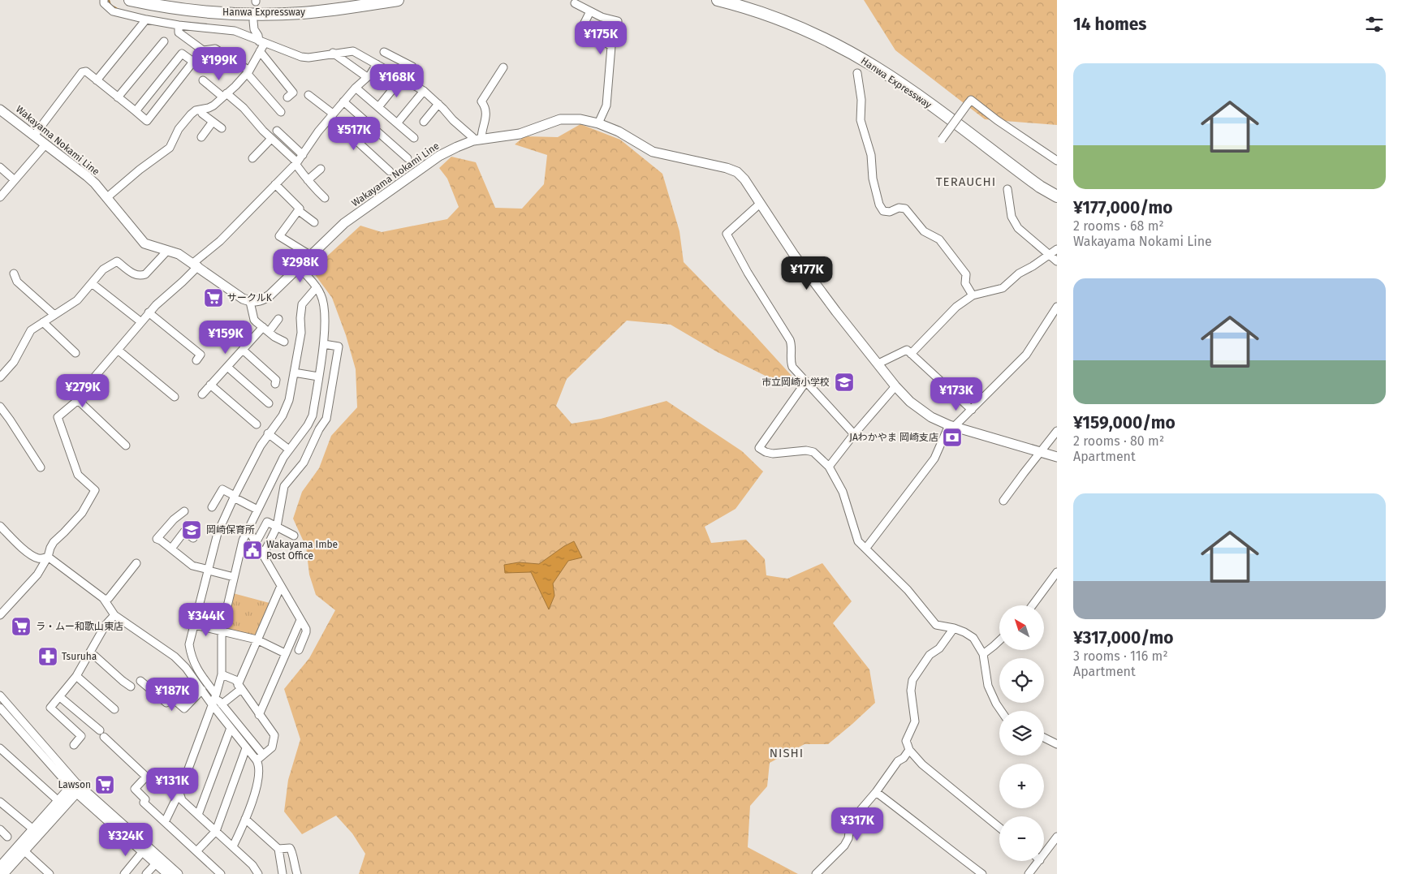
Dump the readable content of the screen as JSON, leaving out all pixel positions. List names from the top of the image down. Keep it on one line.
{"streets":{"highway":["Hanwa Expressway"],"main road":["Wakayama Nokami Line"]},"districts":["TERAUCHI","NISHI"],"places":{"supermarket":["サークルK","ラ・ムー和歌山東店","Lawson"],"school or university":["市立岡崎小学校","岡崎保育所"],"bank":["JAわかやま 岡崎支店"],"public building":["Wakayama Imbe Post Office"],"pharmacy":["Tsuruha"]},"north":"top left","page":{"heading":"14 homes","price":["¥175K","¥199K","¥168K","¥517K","¥298K","¥177K","¥159K","¥279K","¥173K","¥344K","¥187K","¥131K","¥317K","¥324K"],"list":[{"name":"¥177,000/mo","note":"2 rooms · 68 m² · Wakayama Nokami Line"},{"name":"¥159,000/mo","note":"2 rooms · 80 m² · Apartment"},{"name":"¥317,000/mo","note":"3 rooms · 116 m² · Apartment"}],"map_buttons":["+","−"]}}
